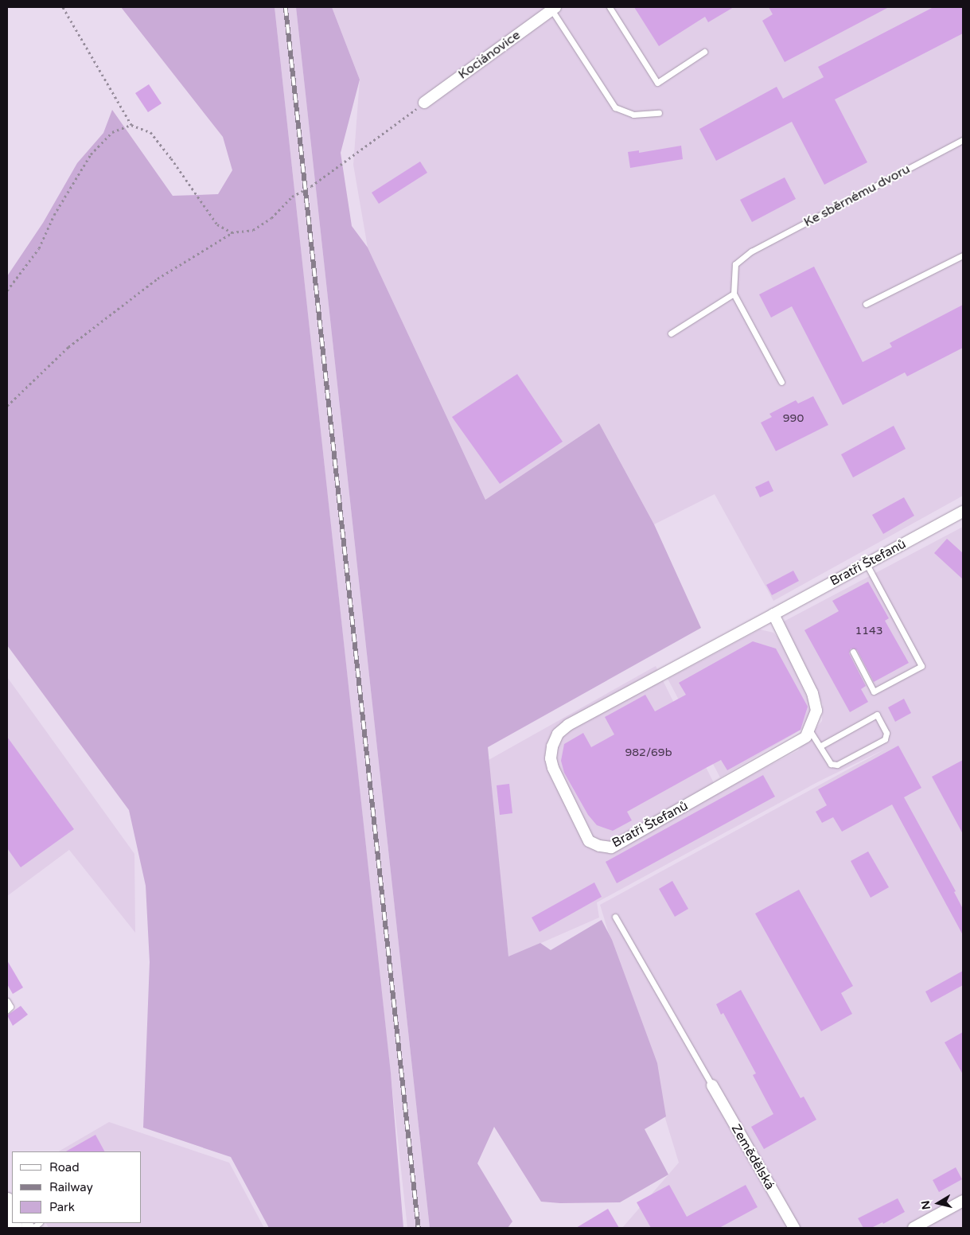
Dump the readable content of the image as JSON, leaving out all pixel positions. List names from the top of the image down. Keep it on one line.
{"streets":{"street":["Kociánovice","Bratří Štefanů","Zemědělská"],"lane":["Ke sběrnému dvoru"]},"house_numbers":["990","1143","982/69b"],"legend":["Road","Railway","Park"],"north":"left"}
